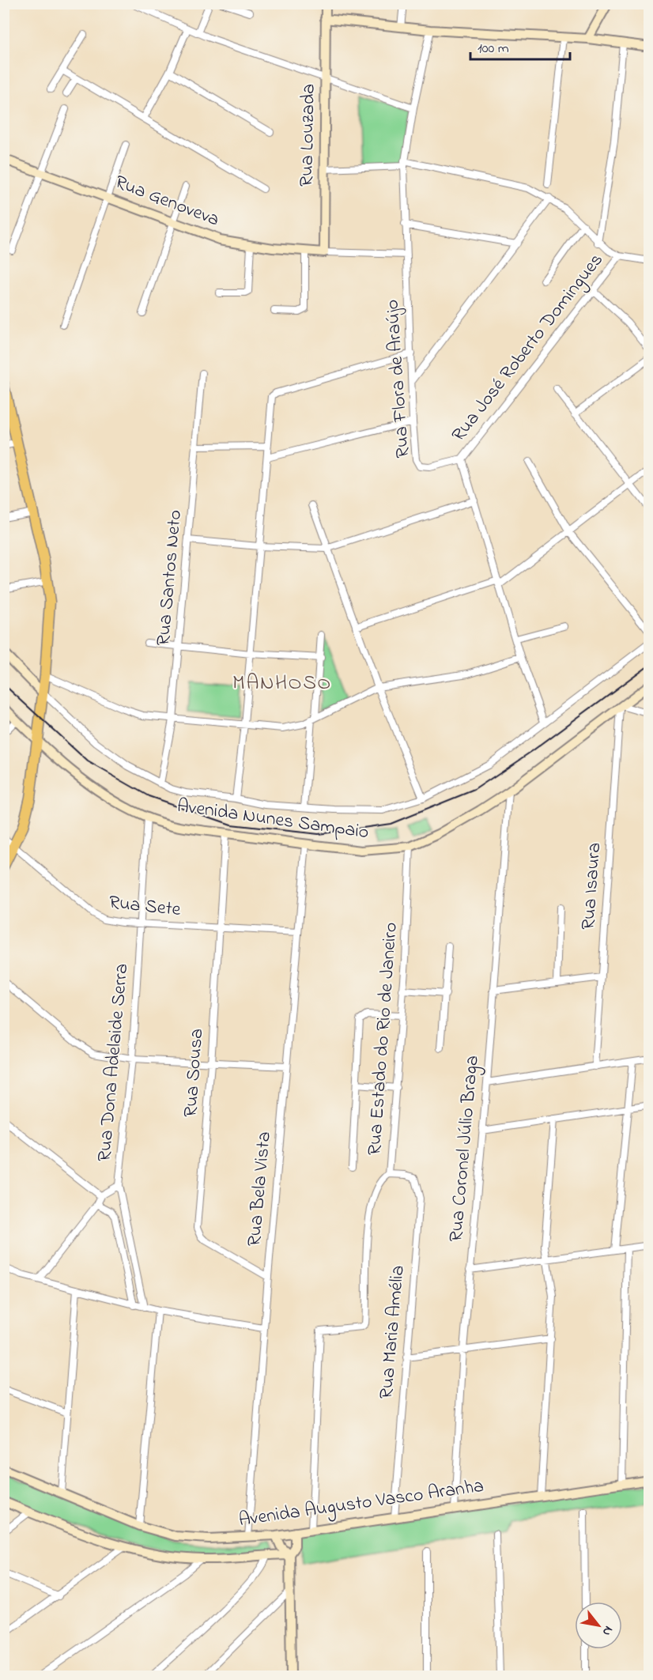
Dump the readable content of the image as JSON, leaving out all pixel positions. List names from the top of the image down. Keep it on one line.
{"streets":{"street":["Rua Louzada","Rua Genoveva","Rua José Roberto Domingues","Rua Flora de Araújo","Rua Santos Neto","Avenida Nunes Sampaio","Rua Isaura","Rua Sete","Rua Estado do Rio de Janeiro","Rua Dona Adelaide Serra","Rua Sousa","Rua Coronel Júlio Braga","Rua Bela Vista","Rua Maria Amélia","Avenida Augusto Vasco Aranha"]},"crossings":[["Rua Louzada","Rua Genoveva"],["Rua José Roberto Domingues","Rua Flora de Araújo"],["Avenida Nunes Sampaio","Rua Isaura"],["Avenida Nunes Sampaio","Rua Estado do Rio de Janeiro"],["Avenida Nunes Sampaio","Rua Dona Adelaide Serra"],["Avenida Nunes Sampaio","Rua Sousa"],["Avenida Nunes Sampaio","Rua Coronel Júlio Braga"],["Avenida Nunes Sampaio","Rua Bela Vista"],["Rua Sete","Rua Dona Adelaide Serra"],["Rua Sete","Rua Sousa"],["Rua Sete","Rua Bela Vista"],["Rua Estado do Rio de Janeiro","Rua Maria Amélia"],["Rua Estado do Rio de Janeiro","Avenida Augusto Vasco Aranha"],["Rua Sousa","Rua Bela Vista"],["Rua Coronel Júlio Braga","Avenida Augusto Vasco Aranha"],["Rua Bela Vista","Avenida Augusto Vasco Aranha"],["Rua Maria Amélia","Avenida Augusto Vasco Aranha"]],"districts":["MANHOSO"],"scale_bar":"100 m","north":"bottom right"}
